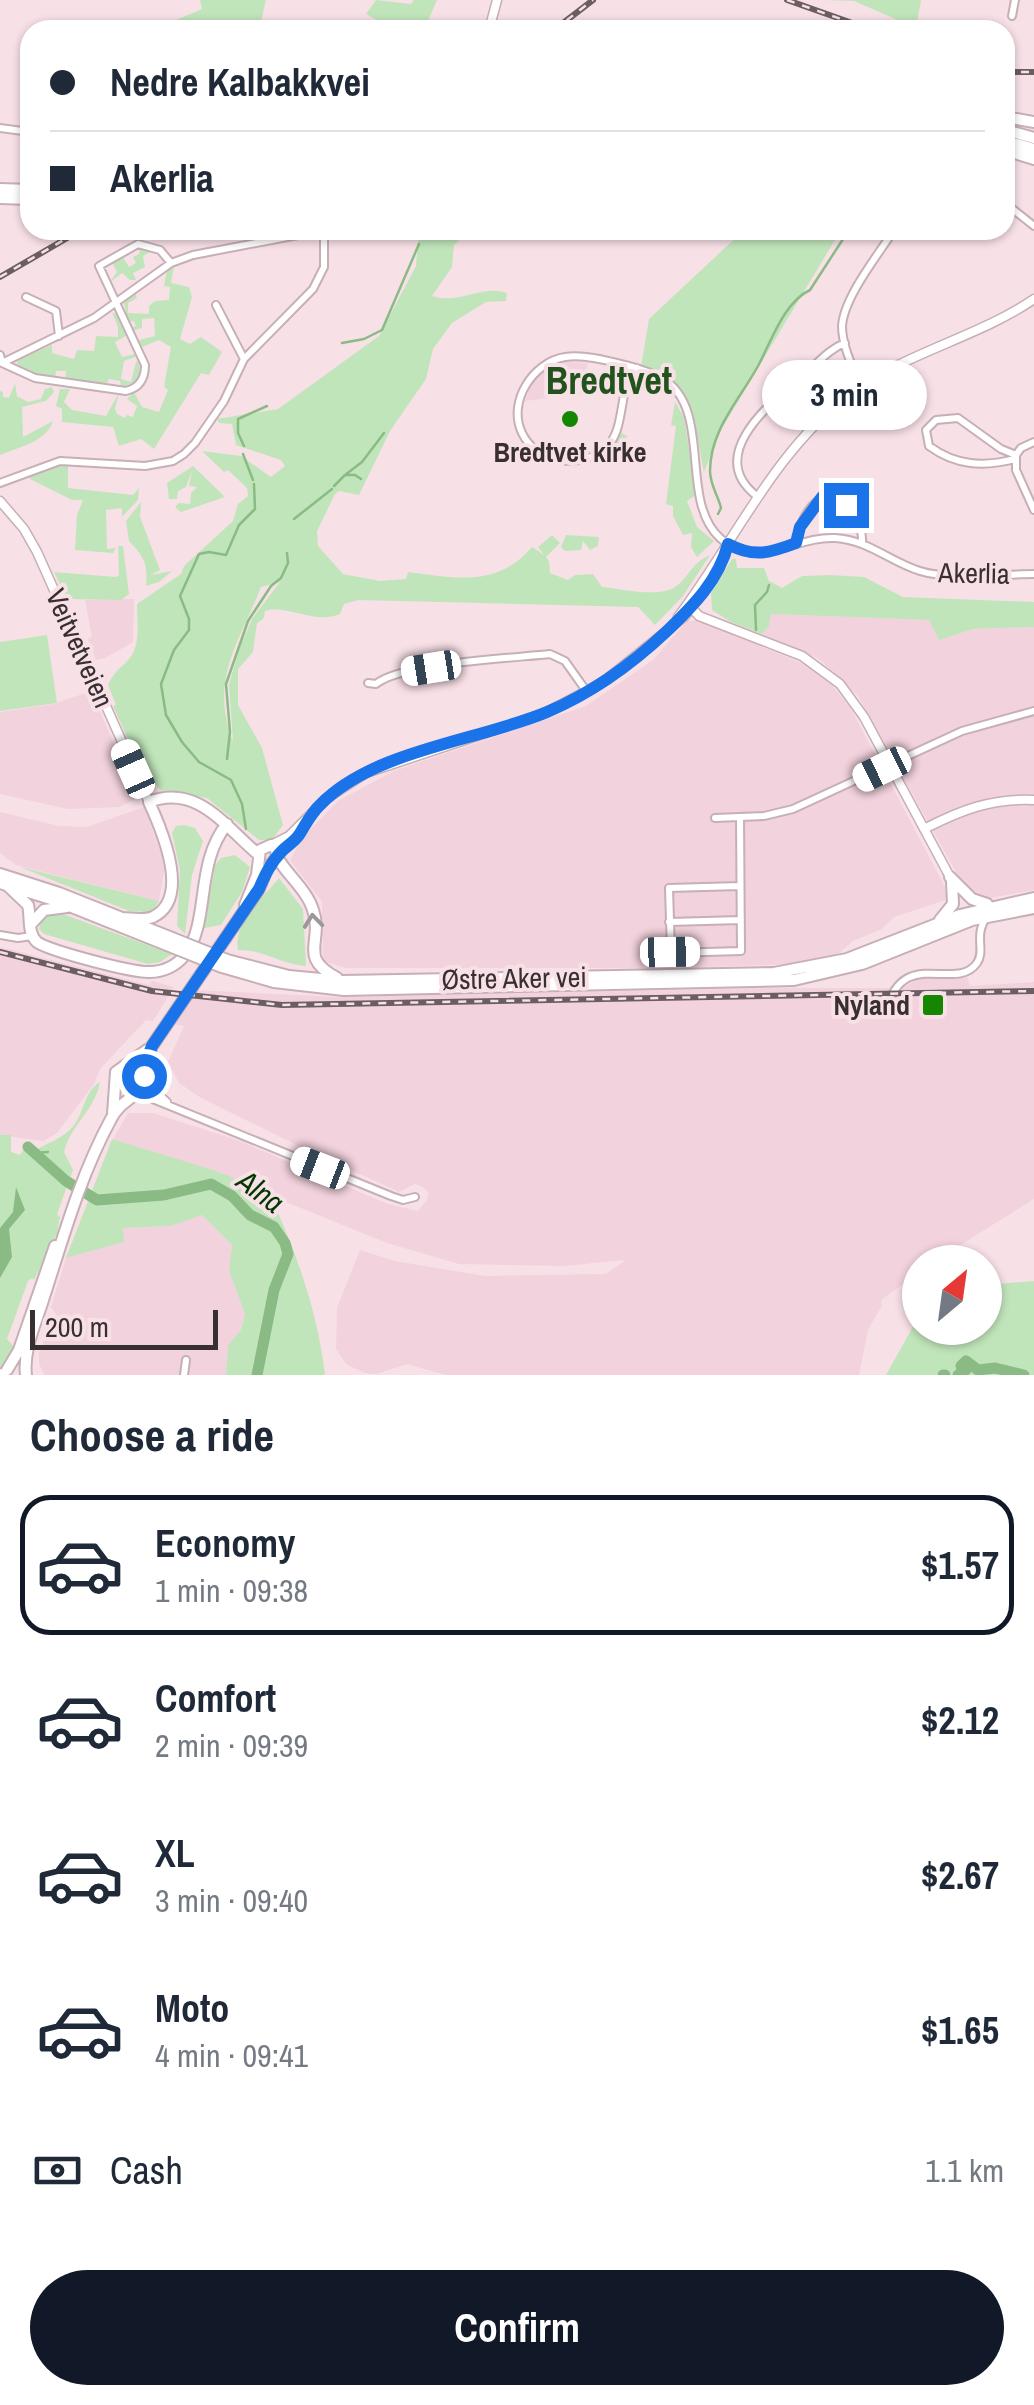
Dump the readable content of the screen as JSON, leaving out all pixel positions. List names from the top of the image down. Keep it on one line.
{"streets":{"highway":["Østre Aker vei"],"main road":["Veitvetveien"],"street":["Akerlia"]},"districts":["Bredtvet"],"water":["Alna"],"places":{"other":["Bredtvet kirke"],"transit":["Nyland"]},"scale_bar":"200 m","north":"top right","page":{"banner":["Nedre Kalbakkvei","Akerlia"],"bubble":"3 min","scale":"200 m","heading":"Choose a ride","list":[{"name":"Economy","note":"1 min · 09:38","value":"$1.57"},{"name":"Comfort","note":"2 min · 09:39","value":"$2.12"},{"name":"XL","note":"3 min · 09:40","value":"$2.67"},{"name":"Moto","note":"4 min · 09:41","value":"$1.65"}],"pay":["Cash","1.1 km"],"buttons":"Confirm"}}
